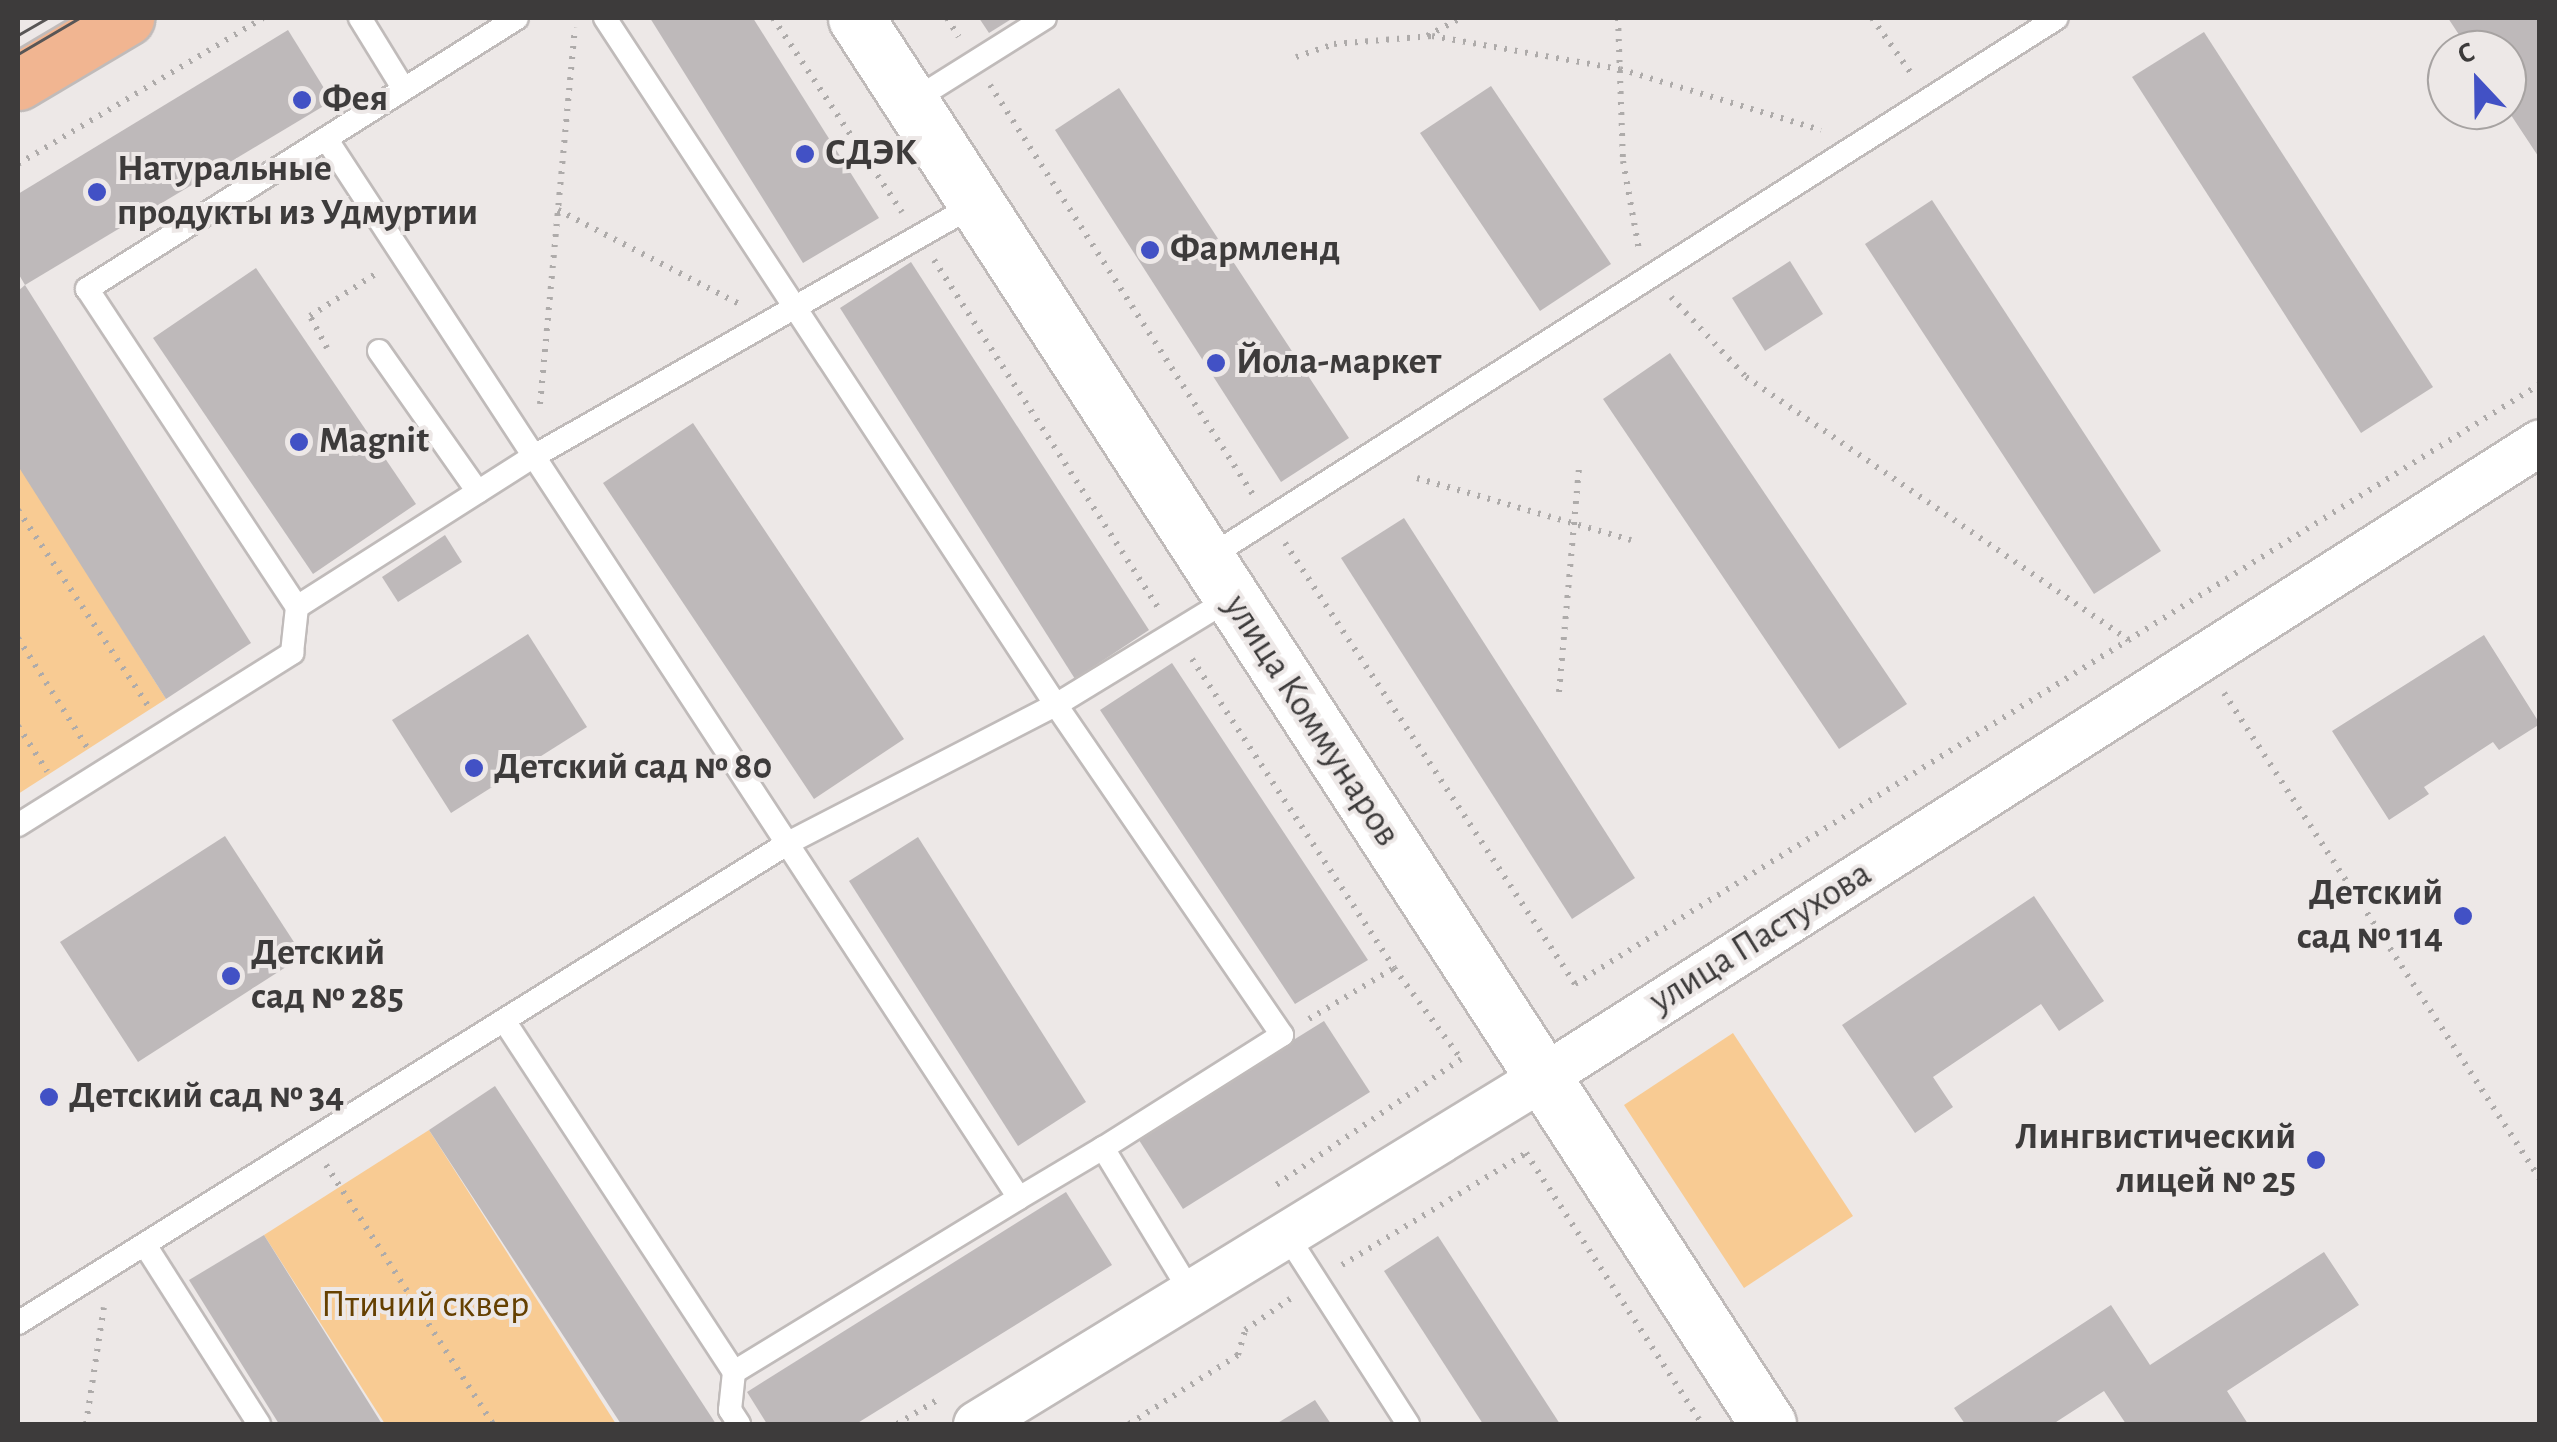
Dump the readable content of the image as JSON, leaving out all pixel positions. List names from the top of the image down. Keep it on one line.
{"streets":{"street":["улица Коммунаров","улица Пастухова"]},"crossings":[["улица Коммунаров","улица Пастухова"]],"parks":["Птичий сквер"],"places":["Фея","СДЭК","Натуральные продукты из Удмуртии","Фармленд","Йола-маркет","Magnit","Детский сад № 80","Детский сад № 114","Детский сад № 285","Детский сад № 34","Лингвистический лицей № 25"],"north":"top"}
